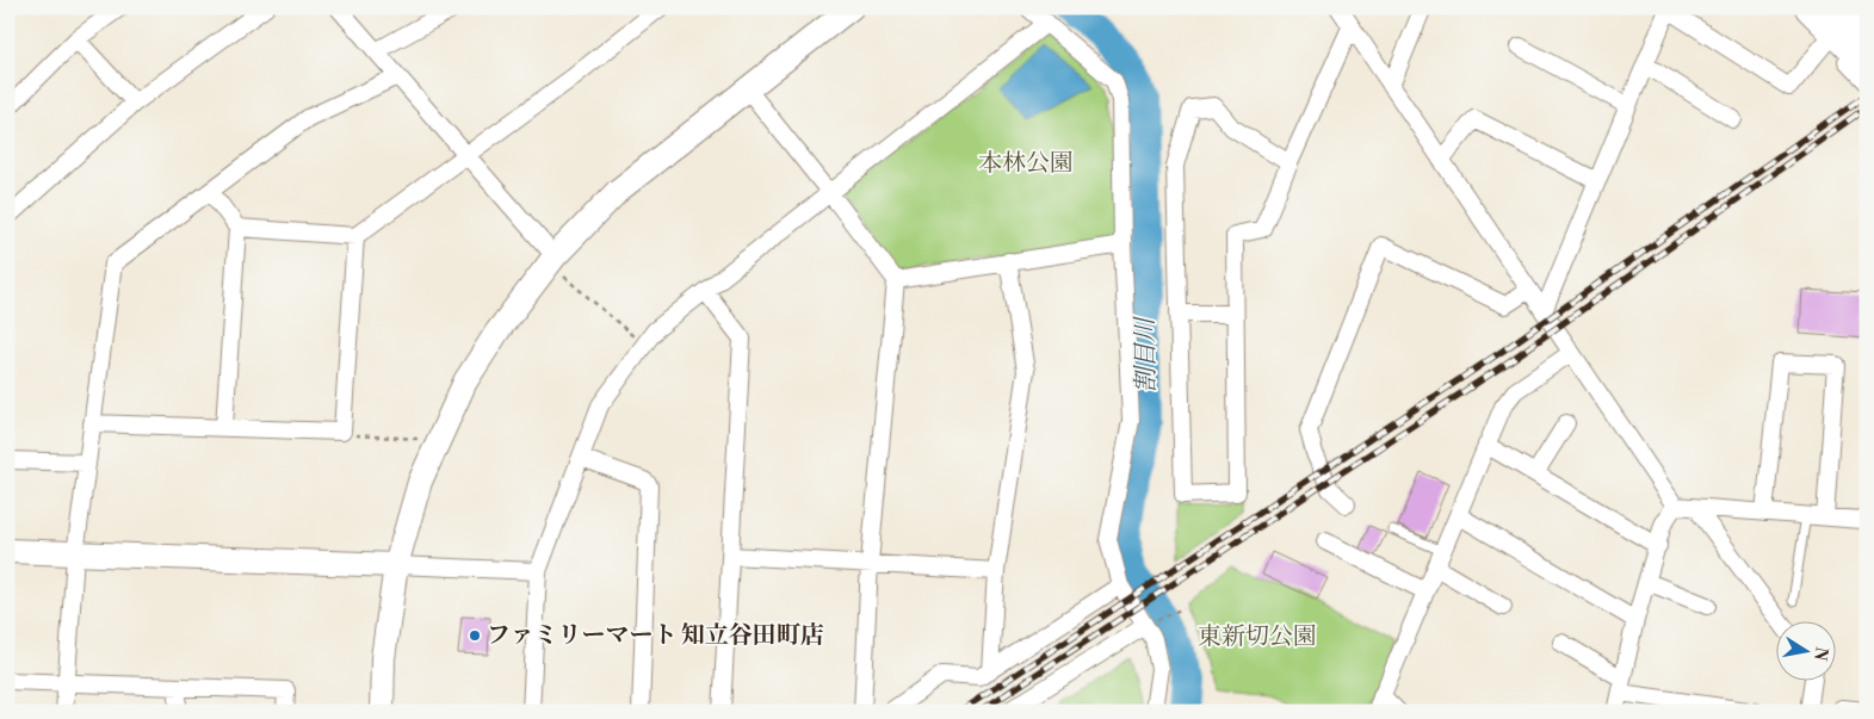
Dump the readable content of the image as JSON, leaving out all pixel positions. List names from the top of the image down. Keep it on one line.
{"water":["割目川"],"parks":["本林公園","東新切公園"],"places":["ファミリーマート 知立谷田町店"],"north":"right"}
